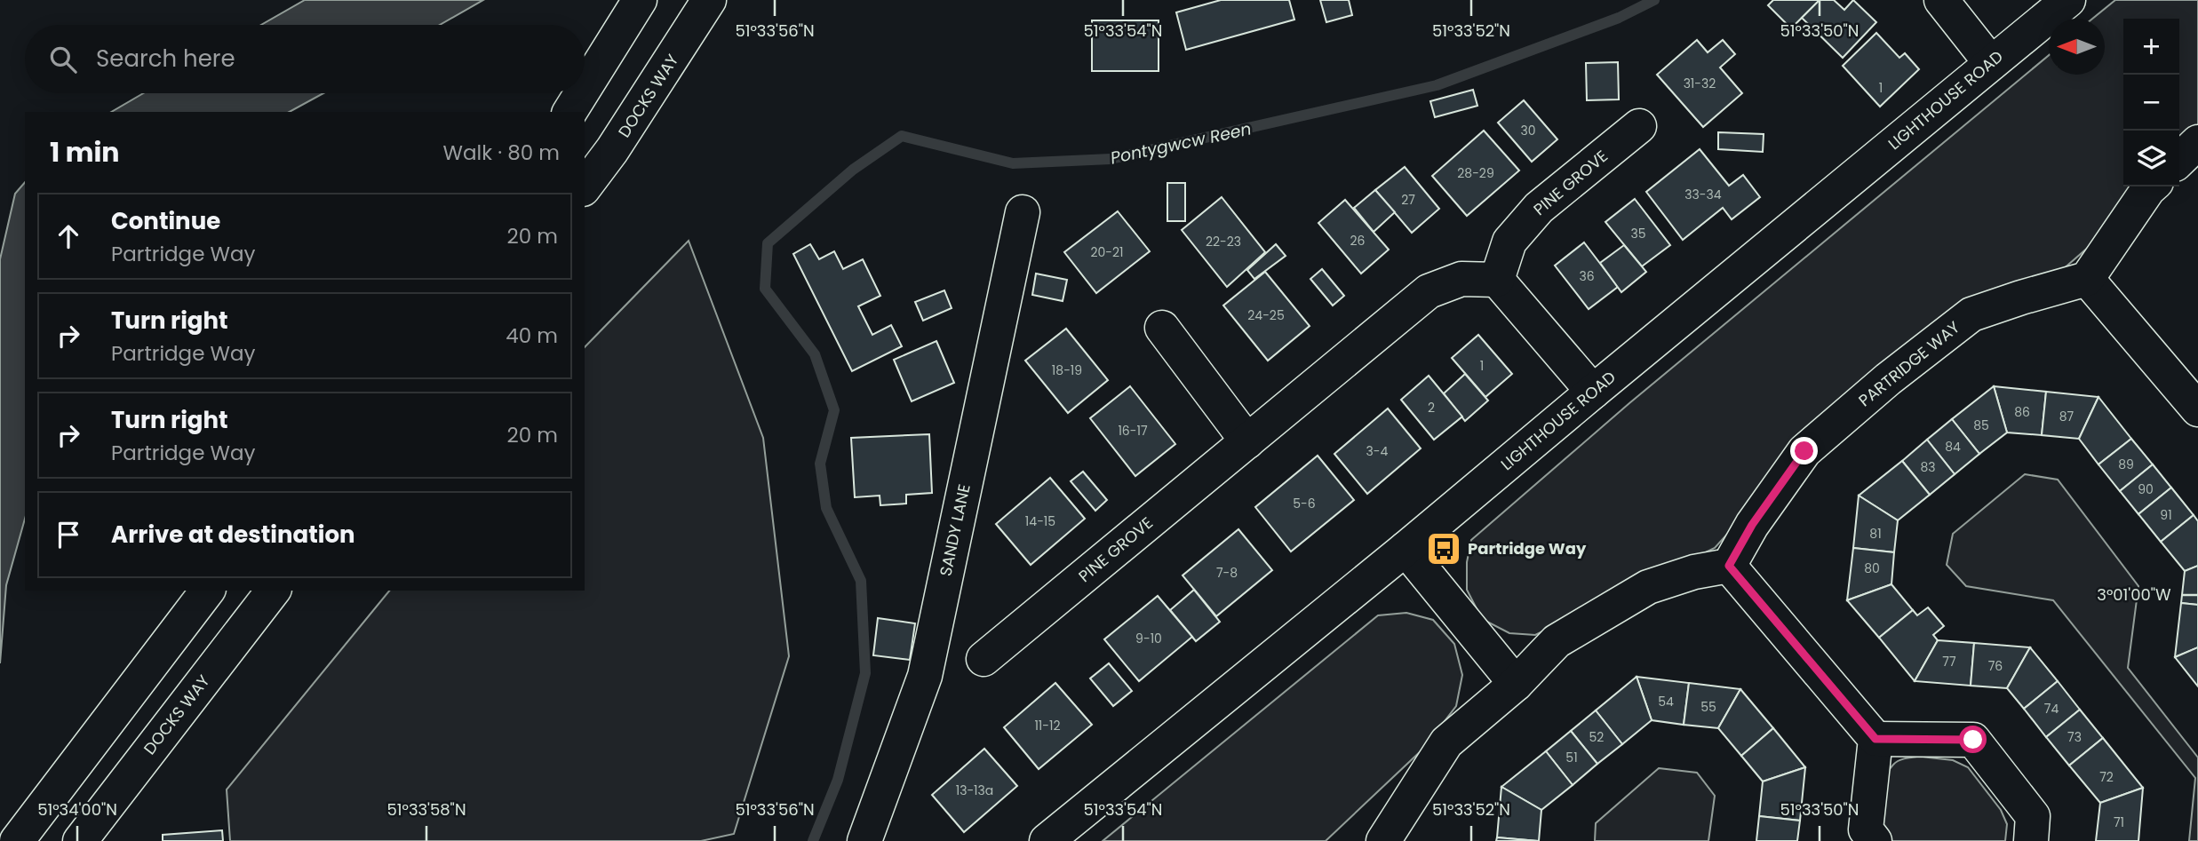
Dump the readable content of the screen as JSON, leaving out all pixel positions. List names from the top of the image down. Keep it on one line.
{"streets":{"street":["DOCKS WAY","LIGHTHOUSE ROAD","PINE GROVE","PARTRIDGE WAY","SANDY LANE"]},"water":["Pontygwcw Reen"],"places":{"bus stop":["Partridge Way"]},"house_numbers":["31-32","1","30","28-29","33-34","27","35","26","22-23","20-21","36","24-25","1","18-19","2","86","87","85","16-17","84","3-4","89","83","90","5-6","91","14-15","81","80","7-8","9-10","77","76","54","55","74","11-12","52","73","51","72","13-13a","71"],"north":"left","page":{"map_buttons":["+","−"],"search":"Search here","heading":["1 min","Walk · 80 m"],"list":[["Continue","Partridge Way","20 m"],["Turn right","Partridge Way","40 m"],["Turn right","Partridge Way","20 m"],"Arrive at destination"]},"coordinates":["51°33'56\"N","51°33'54\"N","51°33'52\"N","51°33'50\"N","3°01'00\"W","51°34'00\"N","51°33'58\"N"]}
